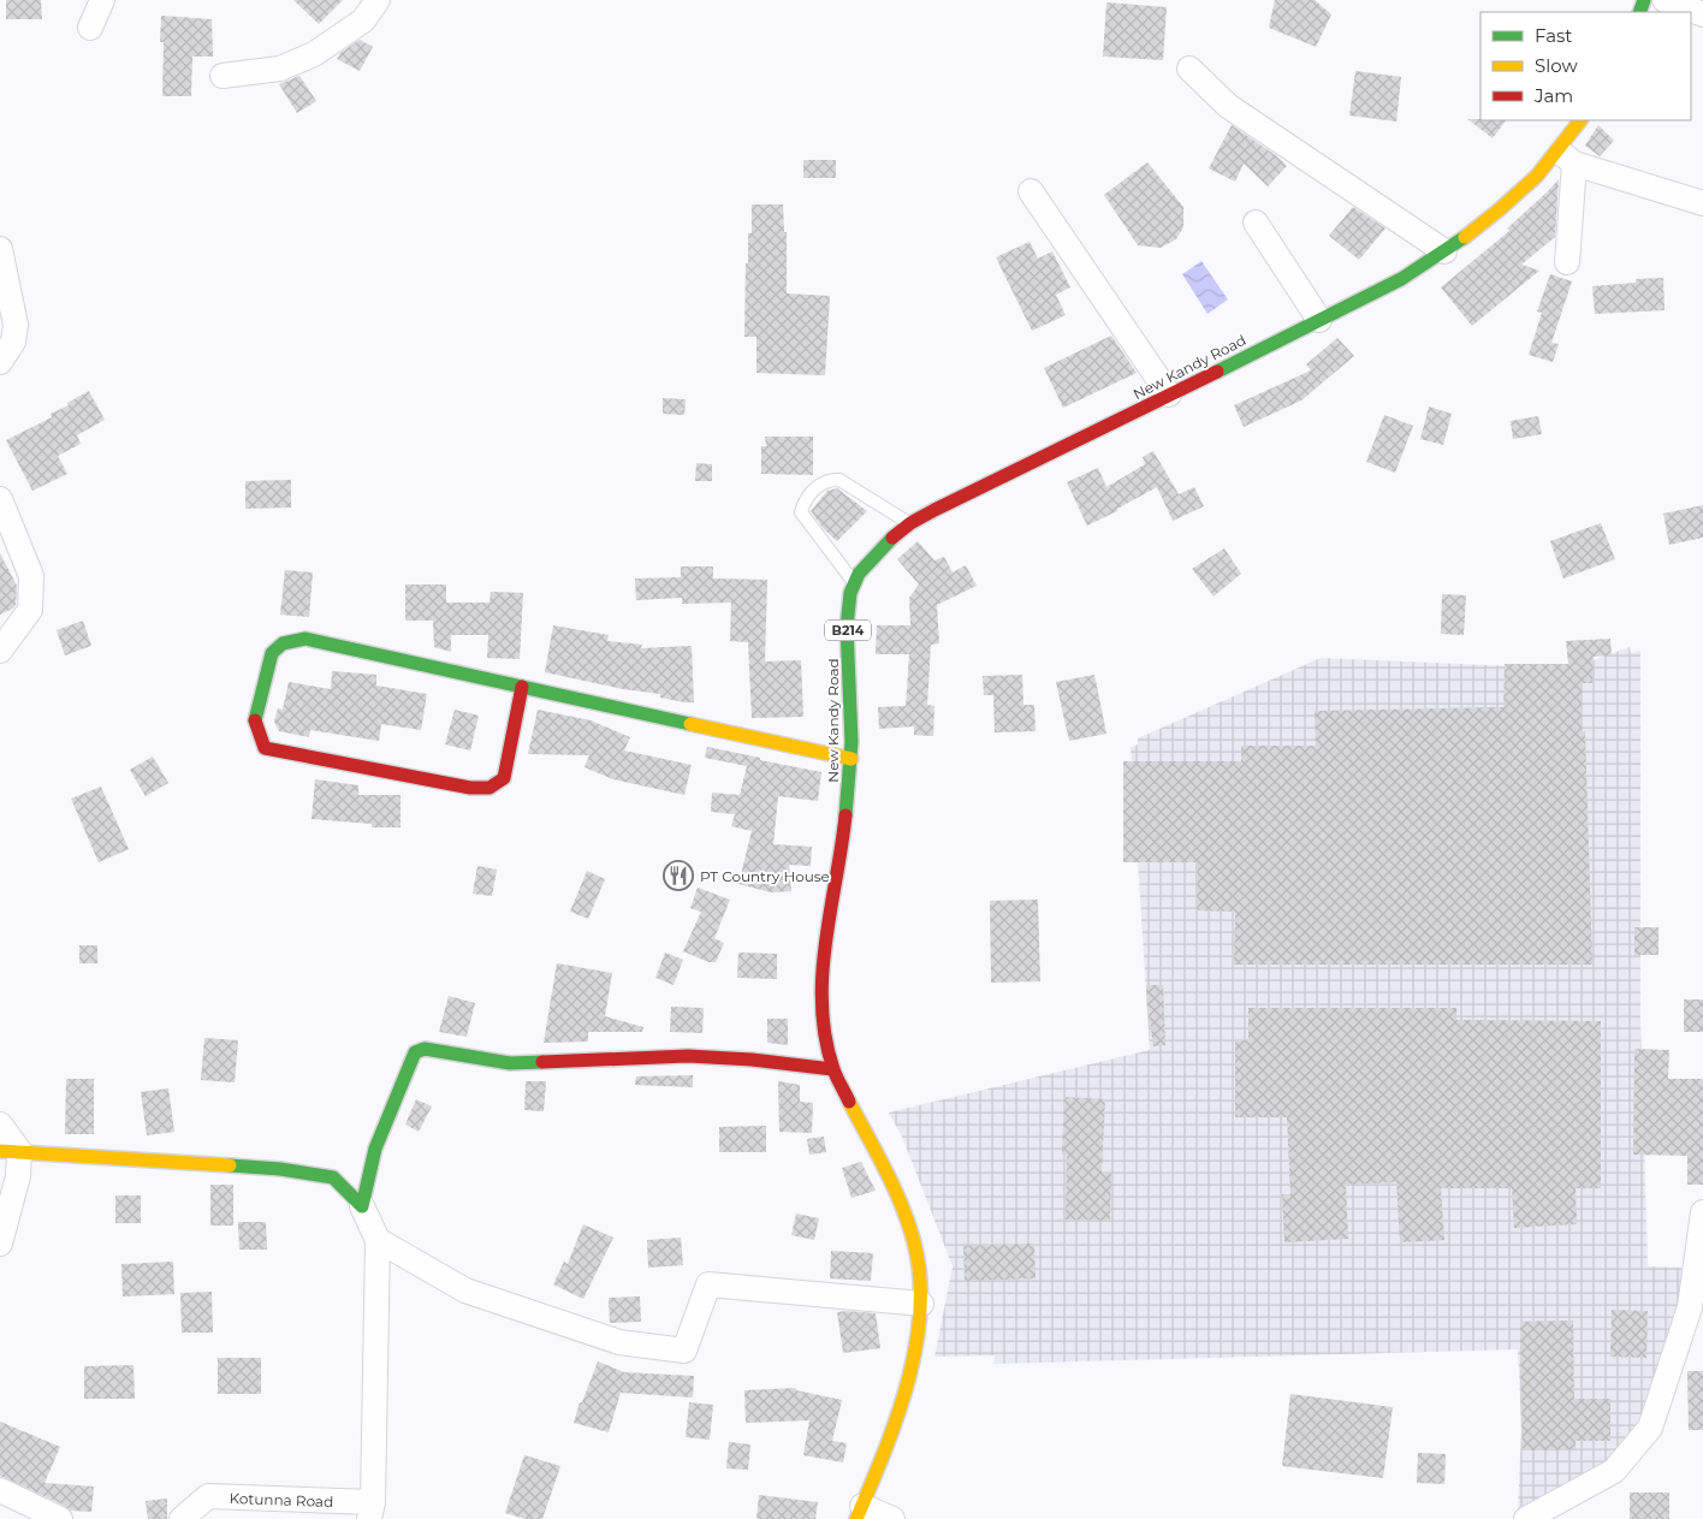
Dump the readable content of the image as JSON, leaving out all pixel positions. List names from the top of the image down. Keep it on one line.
{"streets":{"street":["New Kandy Road","B214","Kotunna Road"]},"places":{"restaurant":["PT Country House"]},"legend":["Fast","Slow","Jam"]}
